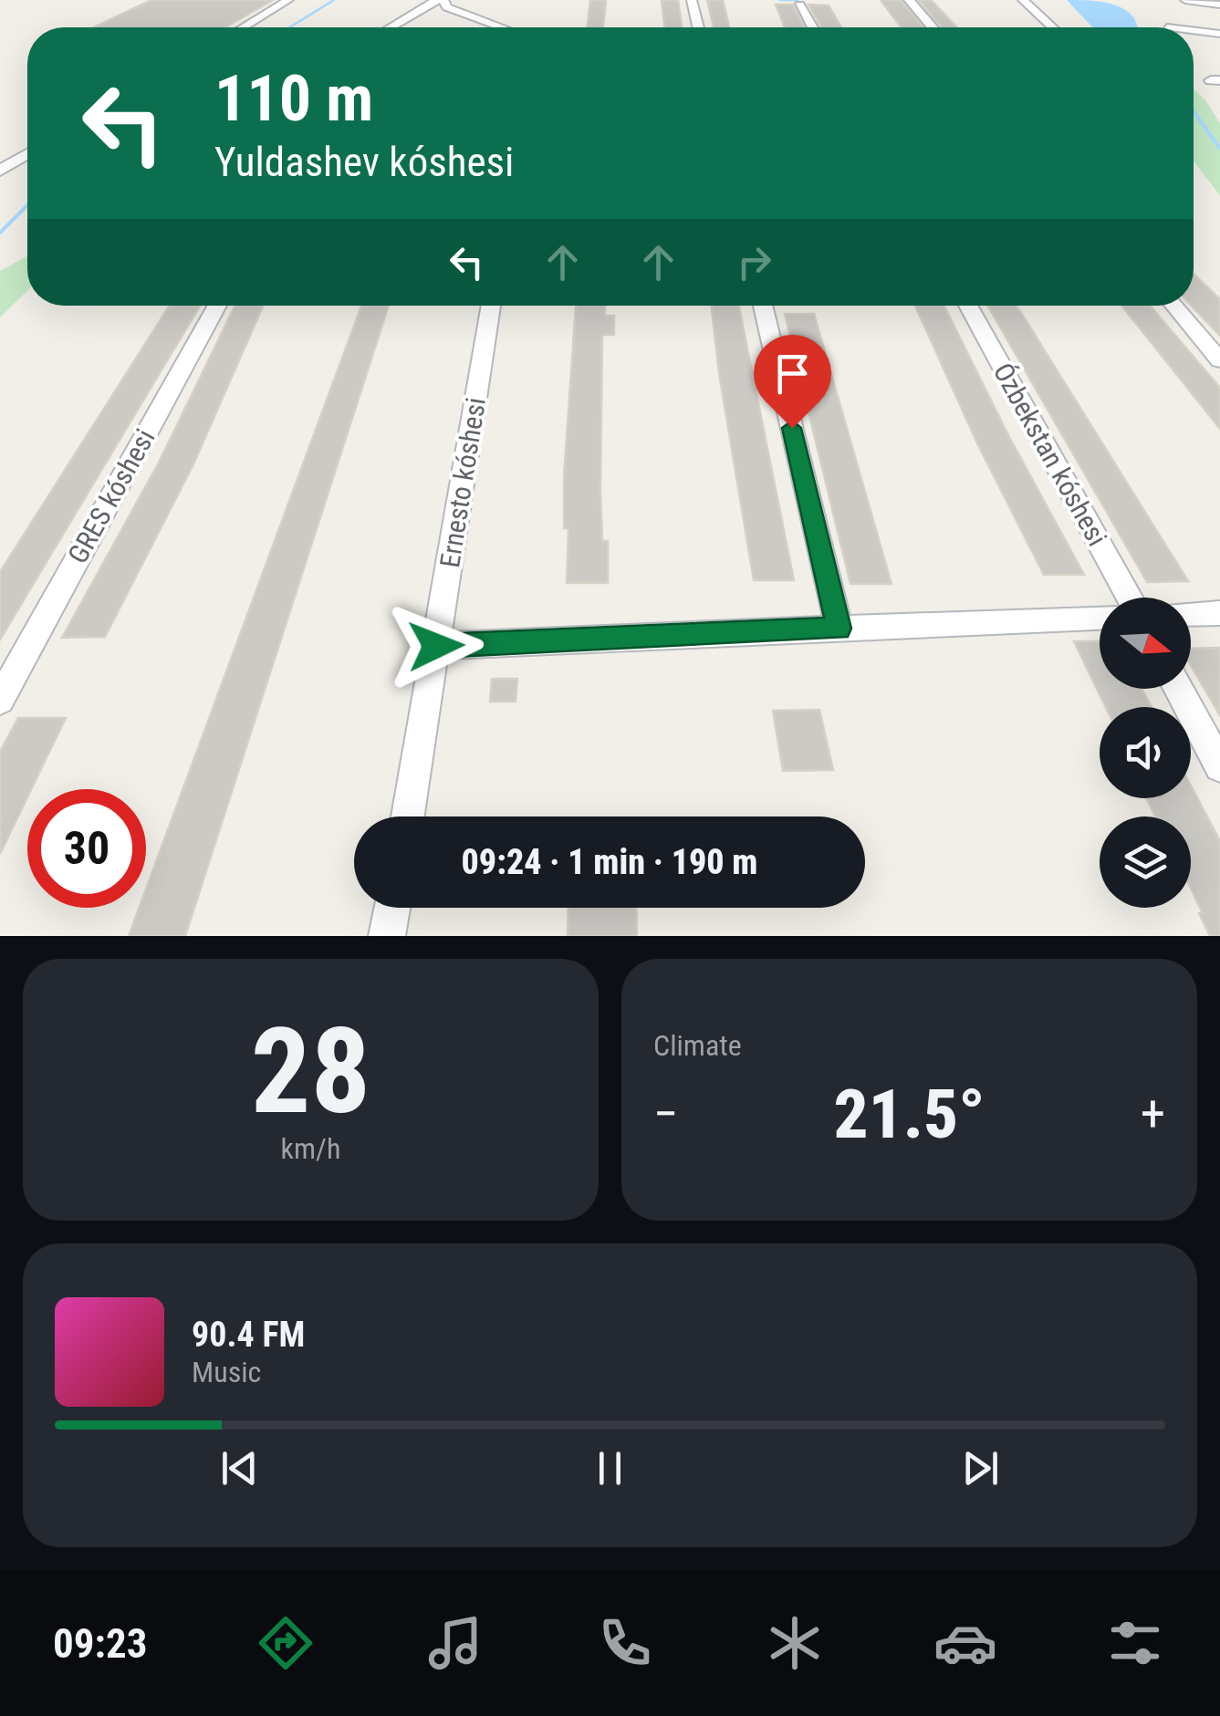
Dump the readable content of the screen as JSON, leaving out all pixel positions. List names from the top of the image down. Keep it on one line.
{"streets":{"street":["Ózbekstan kóshesi","Ernesto kóshesi","GRES kóshesi"]},"north":"right","page":{"turn":["110 m","Yuldashev kóshesi"],"limit":"30","trip":"09:24 · 1 min · 190 m","tile":[["28","km/h"],"Climate"],"heat":["−","21.5°","+"],"song":["90.4 FM","Music"],"tabs":"09:23"}}
